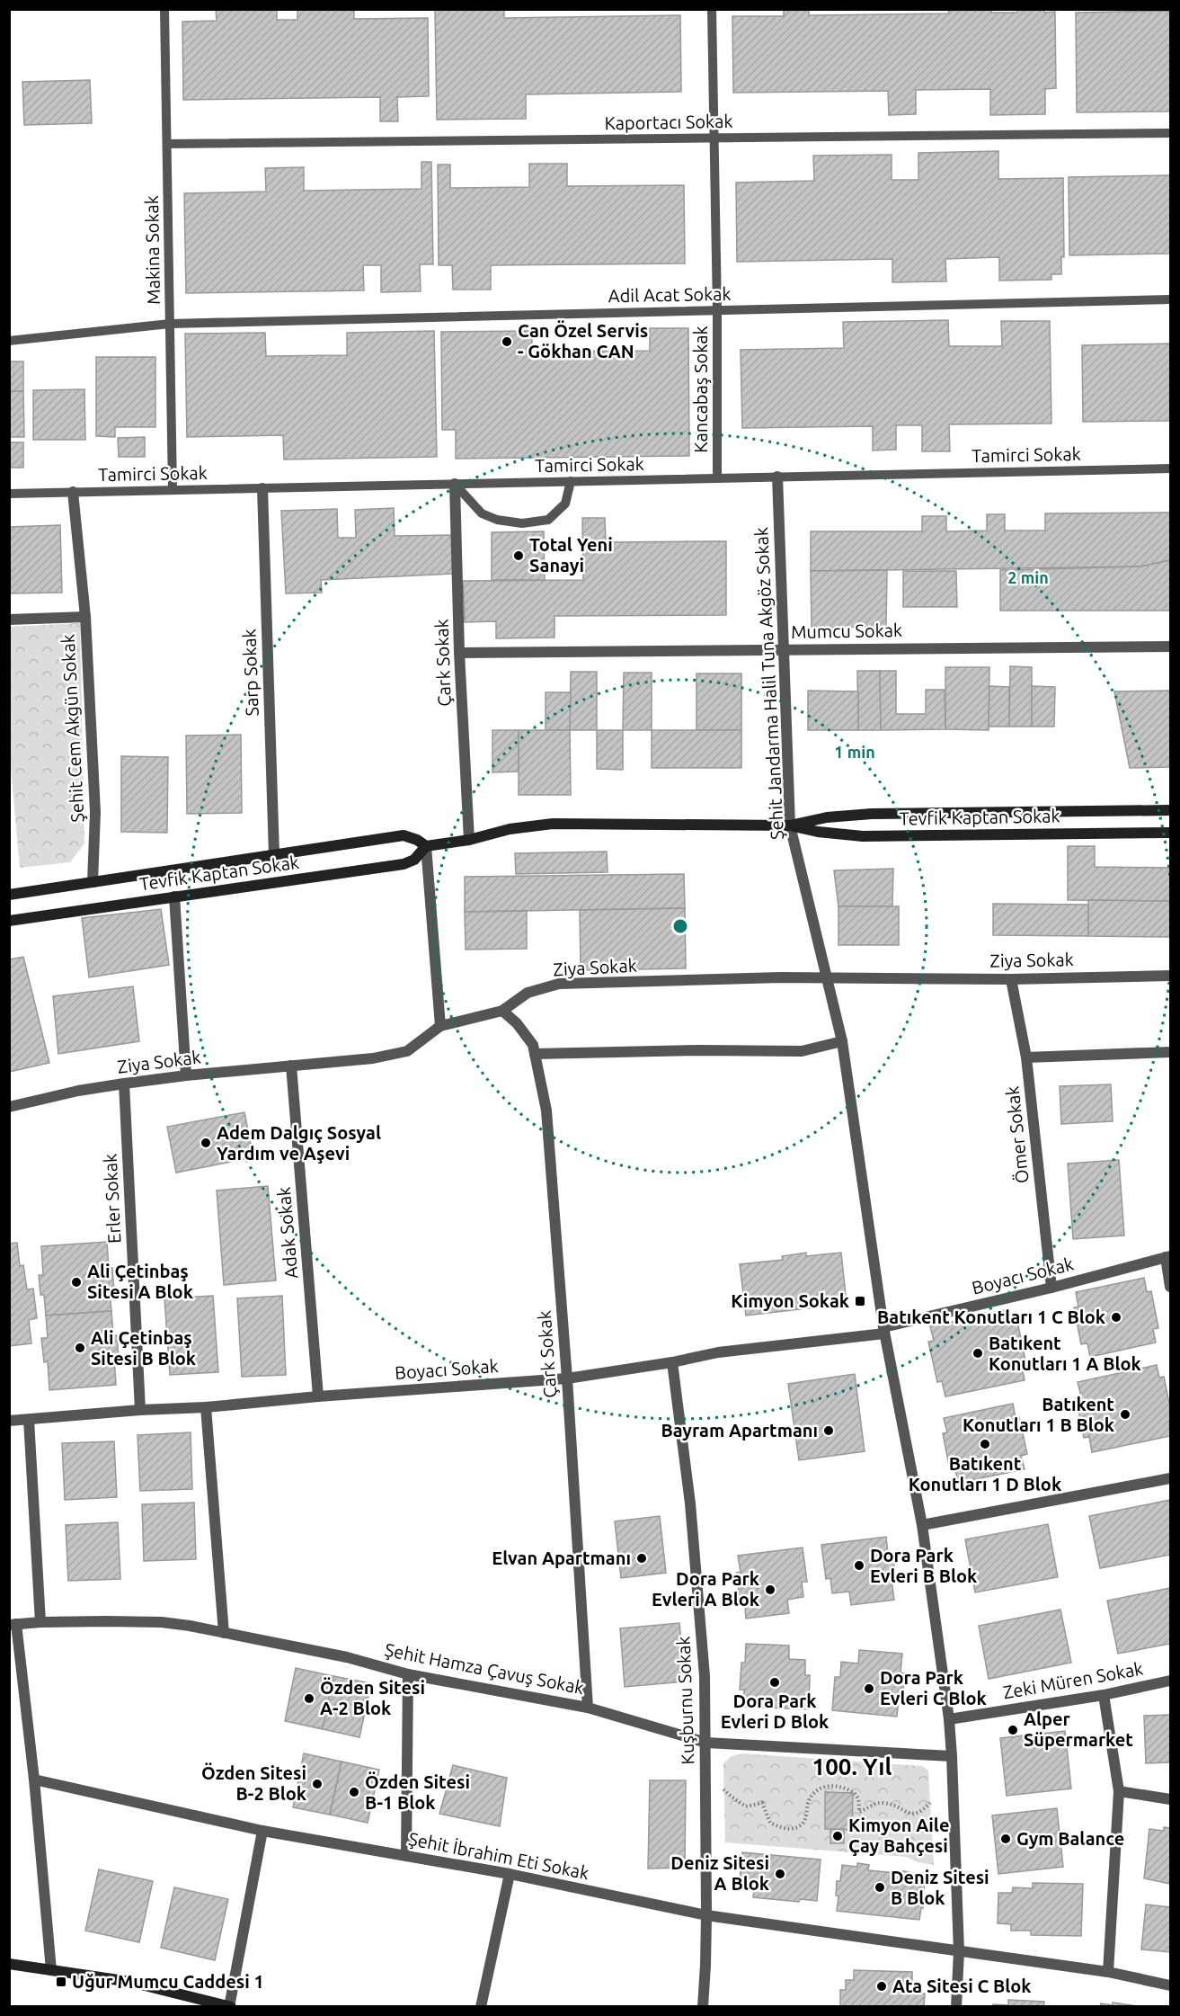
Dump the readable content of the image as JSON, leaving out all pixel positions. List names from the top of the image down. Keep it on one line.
{"streets":{"street":["Mumcu Sokak","Çark Sokak","Sarp Sokak","Şehit Jandarma Halil Tuna Akgöz Sokak","Şehit Cem Akgün Sokak","Tevfik Kaptan Sokak","Ziya Sokak","Ömer Sokak","Erler Sokak","Adak Sokak","Boyacı Sokak","Şehit Hamza Çavuş Sokak","Zeki Müren Sokak","Kuşburnu Sokak","Şehit İbrahim Eti Sokak"],"lane":["Kaportacı Sokak","Makina Sokak","Adil Acat Sokak","Kancabaş Sokak","Tamirci Sokak"]},"crossings":[["Kaportacı Sokak","Makina Sokak"],["Kaportacı Sokak","Kancabaş Sokak"],["Makina Sokak","Adil Acat Sokak"],["Makina Sokak","Tamirci Sokak"],["Adil Acat Sokak","Kancabaş Sokak"],["Kancabaş Sokak","Tamirci Sokak"],["Tamirci Sokak","Çark Sokak"],["Tamirci Sokak","Sarp Sokak"],["Tamirci Sokak","Şehit Jandarma Halil Tuna Akgöz Sokak"],["Mumcu Sokak","Çark Sokak"],["Mumcu Sokak","Şehit Jandarma Halil Tuna Akgöz Sokak"],["Çark Sokak","Tevfik Kaptan Sokak"],["Çark Sokak","Ziya Sokak"],["Çark Sokak","Boyacı Sokak"],["Çark Sokak","Şehit Hamza Çavuş Sokak"],["Sarp Sokak","Tevfik Kaptan Sokak"],["Şehit Jandarma Halil Tuna Akgöz Sokak","Tevfik Kaptan Sokak"],["Şehit Jandarma Halil Tuna Akgöz Sokak","Ziya Sokak"],["Şehit Jandarma Halil Tuna Akgöz Sokak","Boyacı Sokak"],["Şehit Jandarma Halil Tuna Akgöz Sokak","Şehit Hamza Çavuş Sokak"],["Şehit Jandarma Halil Tuna Akgöz Sokak","Zeki Müren Sokak"],["Şehit Jandarma Halil Tuna Akgöz Sokak","Şehit İbrahim Eti Sokak"],["Şehit Cem Akgün Sokak","Tevfik Kaptan Sokak"],["Ziya Sokak","Ömer Sokak"],["Ziya Sokak","Erler Sokak"],["Ziya Sokak","Adak Sokak"],["Ömer Sokak","Boyacı Sokak"],["Erler Sokak","Boyacı Sokak"],["Adak Sokak","Boyacı Sokak"],["Boyacı Sokak","Kuşburnu Sokak"],["Şehit Hamza Çavuş Sokak","Kuşburnu Sokak"],["Kuşburnu Sokak","Şehit İbrahim Eti Sokak"]],"districts":["100. Yıl"],"places":{"other":["Can Özel Servis - Gökhan CAN","Total Yeni Sanayi","Adem Dalgıç Sosyal Yardım ve Aşevi","Ali Çetinbaş Sitesi A Blok","Batıkent Konutları 1 C Blok","Ali Çetinbaş Sitesi B Blok","Batıkent Konutları 1 A Blok","Batıkent Konutları 1 B Blok","Bayram Apartmanı","Batıkent Konutları 1 D Blok","Elvan Apartmanı","Dora Park Evleri B Blok","Dora Park Evleri A Blok","Dora Park Evleri D Blok","Dora Park Evleri C Blok","Özden Sitesi A-2 Blok","Alper Süpermarket","Özden Sitesi B-2 Blok","Özden Sitesi B-1 Blok","Kimyon Aile Çay Bahçesi","Gym Balance","Deniz Sitesi A Blok","Deniz Sitesi B Blok","Ata Sitesi C Blok"],"transit":["Kimyon Sokak","Uğur Mumcu Caddesi 1"]},"rings":["2 min","1 min"]}
